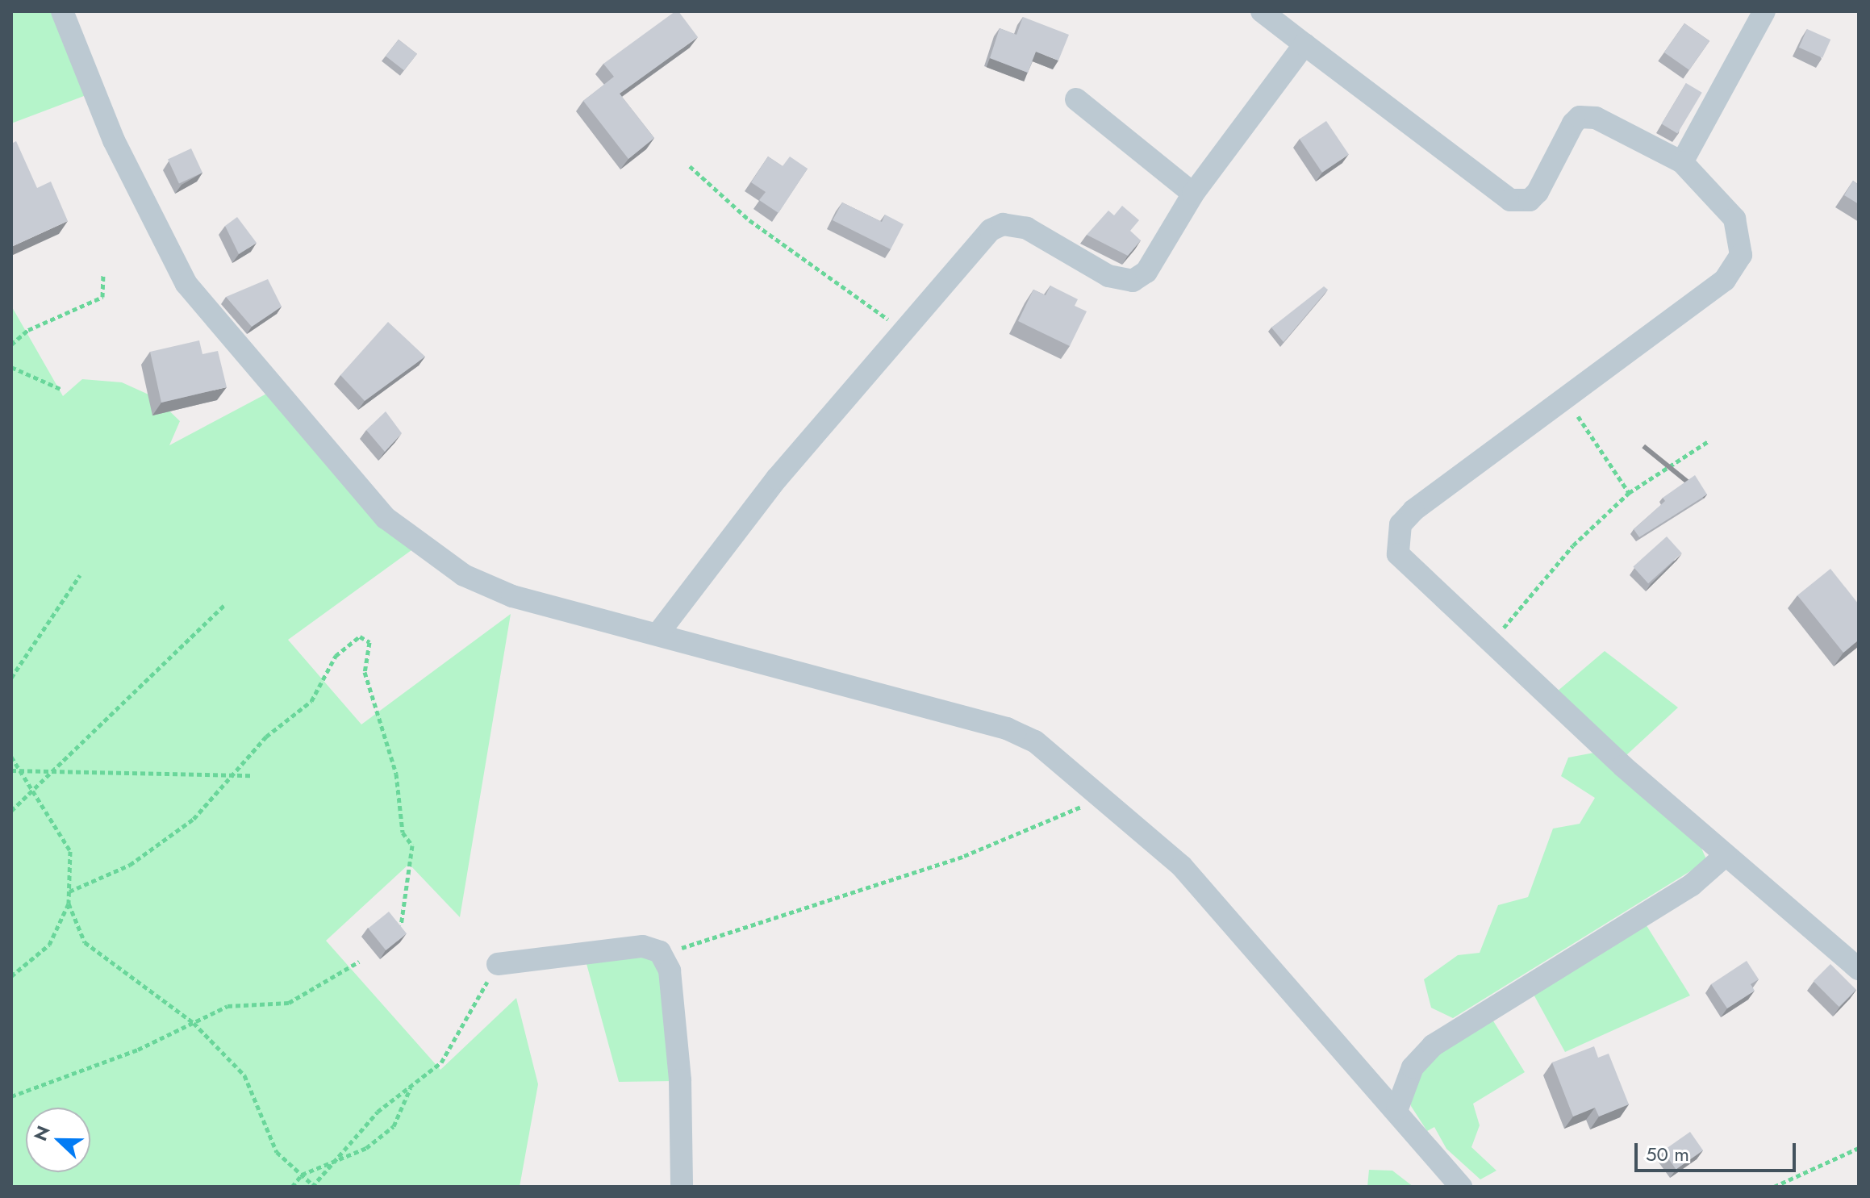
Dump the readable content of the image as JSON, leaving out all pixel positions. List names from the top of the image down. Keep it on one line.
{"scale_bar":"50 m","north":"left"}
